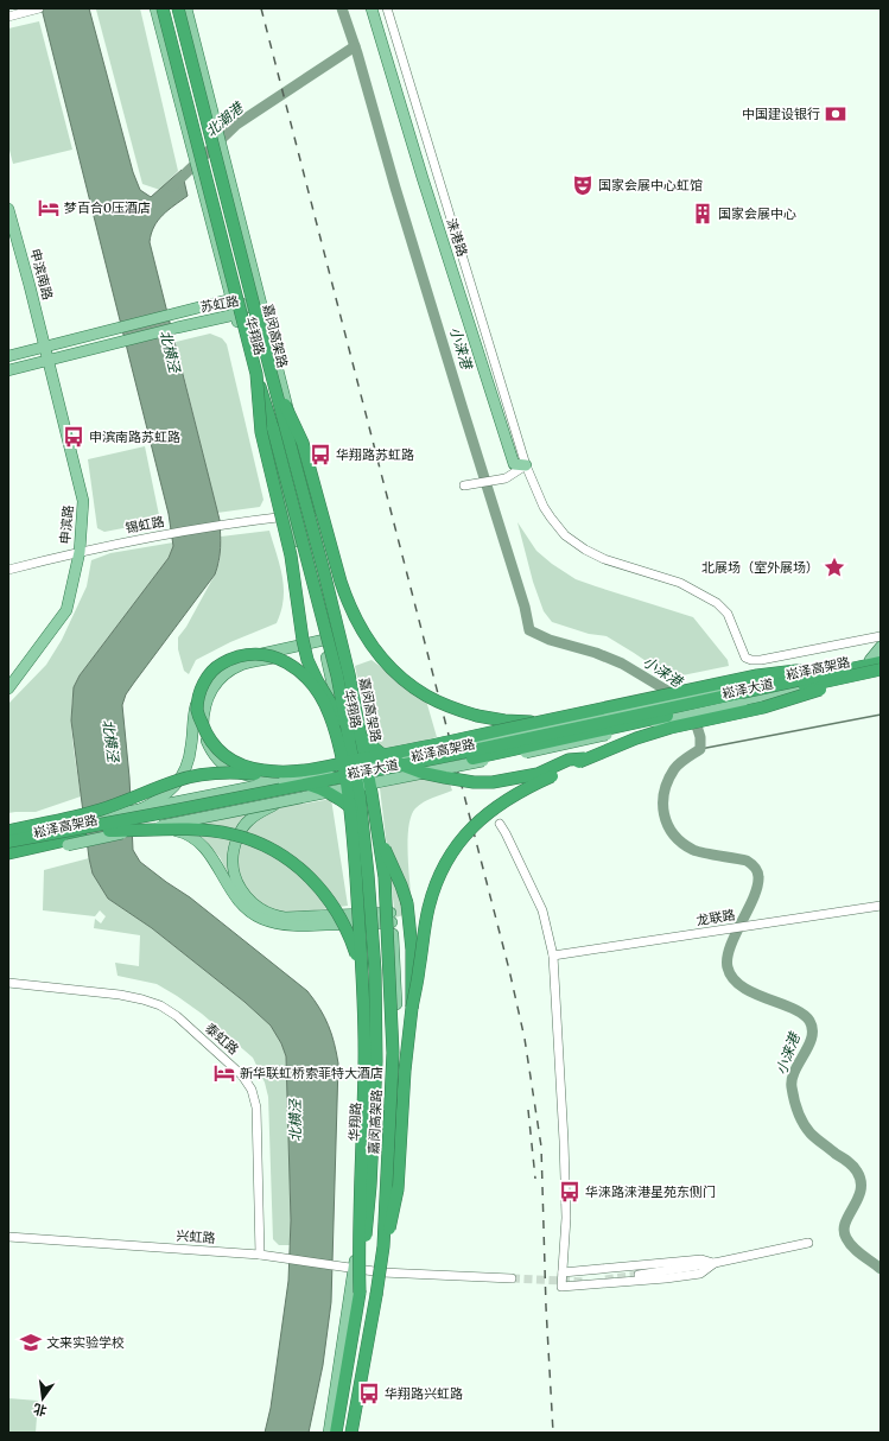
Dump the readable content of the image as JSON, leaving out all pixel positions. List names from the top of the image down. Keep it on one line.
{"streets":{"highway":["嘉闵高架路","崧泽高架路"],"main road":["涞港路","申滨南路","苏虹路","华翔路","申滨路","崧泽大道"],"street":["锡虹路","龙联路","泰虹路","兴虹路"]},"crossings":[["申滨南路","苏虹路"],["申滨南路","申滨路"],["苏虹路","华翔路"],["苏虹路","申滨路"],["华翔路","锡虹路"],["华翔路","兴虹路"],["申滨路","锡虹路"],["崧泽高架路","崧泽大道"],["泰虹路","兴虹路"]],"water":["北潮港","小涞港","北横泾"],"places":{"bank":["中国建设银行"],"theatre":["国家会展中心虹馆"],"hotel":["梦百合0压酒店","新华联虹桥索菲特大酒店"],"building":["国家会展中心"],"bus stop":["申滨南路苏虹路","华翔路苏虹路","华涞路涞港星苑东侧门","华翔路兴虹路"],"place":["北展场（室外展场）"],"school or university":["文来实验学校"]},"north":"bottom"}
